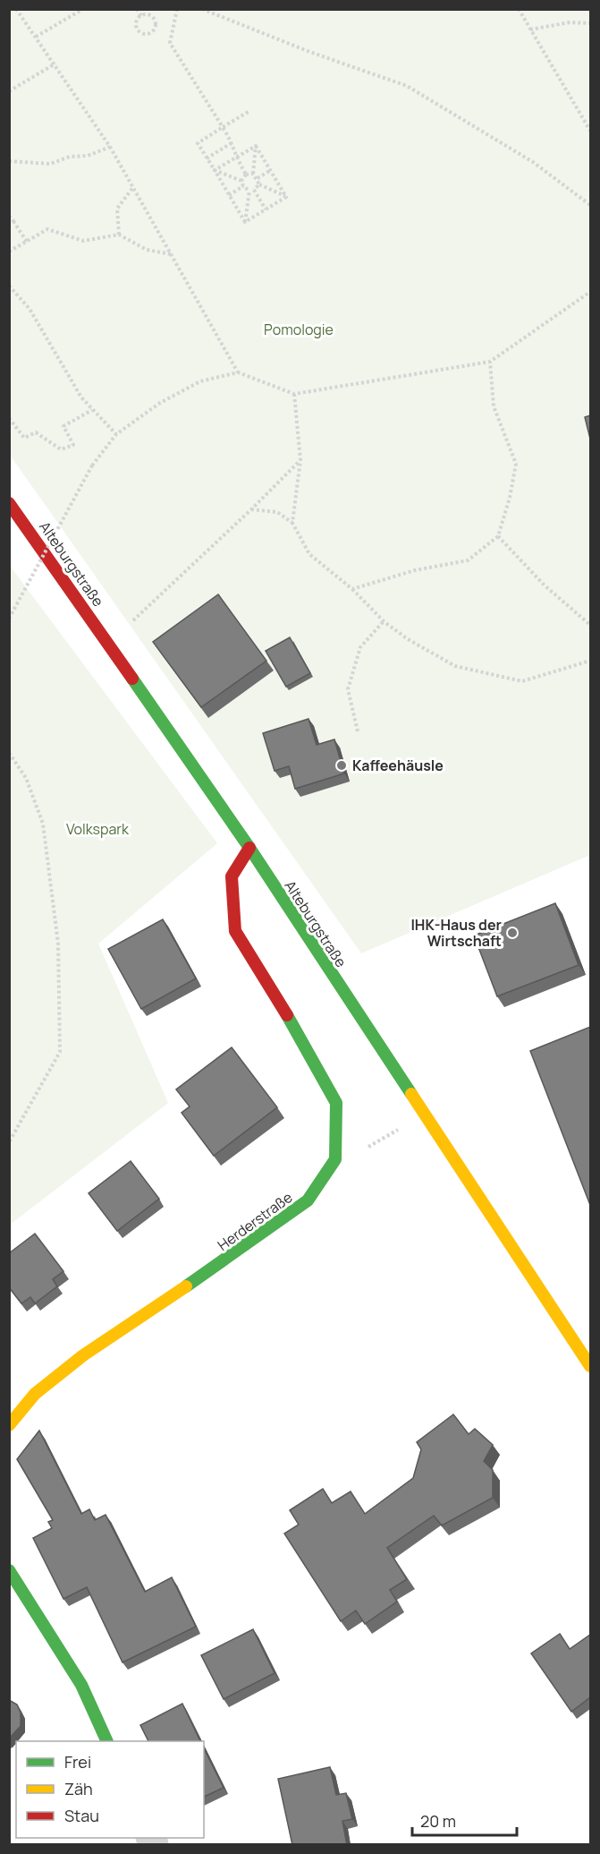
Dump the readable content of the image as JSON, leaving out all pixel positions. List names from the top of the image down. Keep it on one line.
{"streets":{"main road":["Alteburgstraße","Herderstraße"]},"crossings":[["Alteburgstraße","Herderstraße"]],"parks":["Pomologie","Volkspark"],"places":["Kaffeehäusle","IHK-Haus der Wirtschaft"],"legend":["Frei","Zäh","Stau"],"scale_bar":"20 m"}
